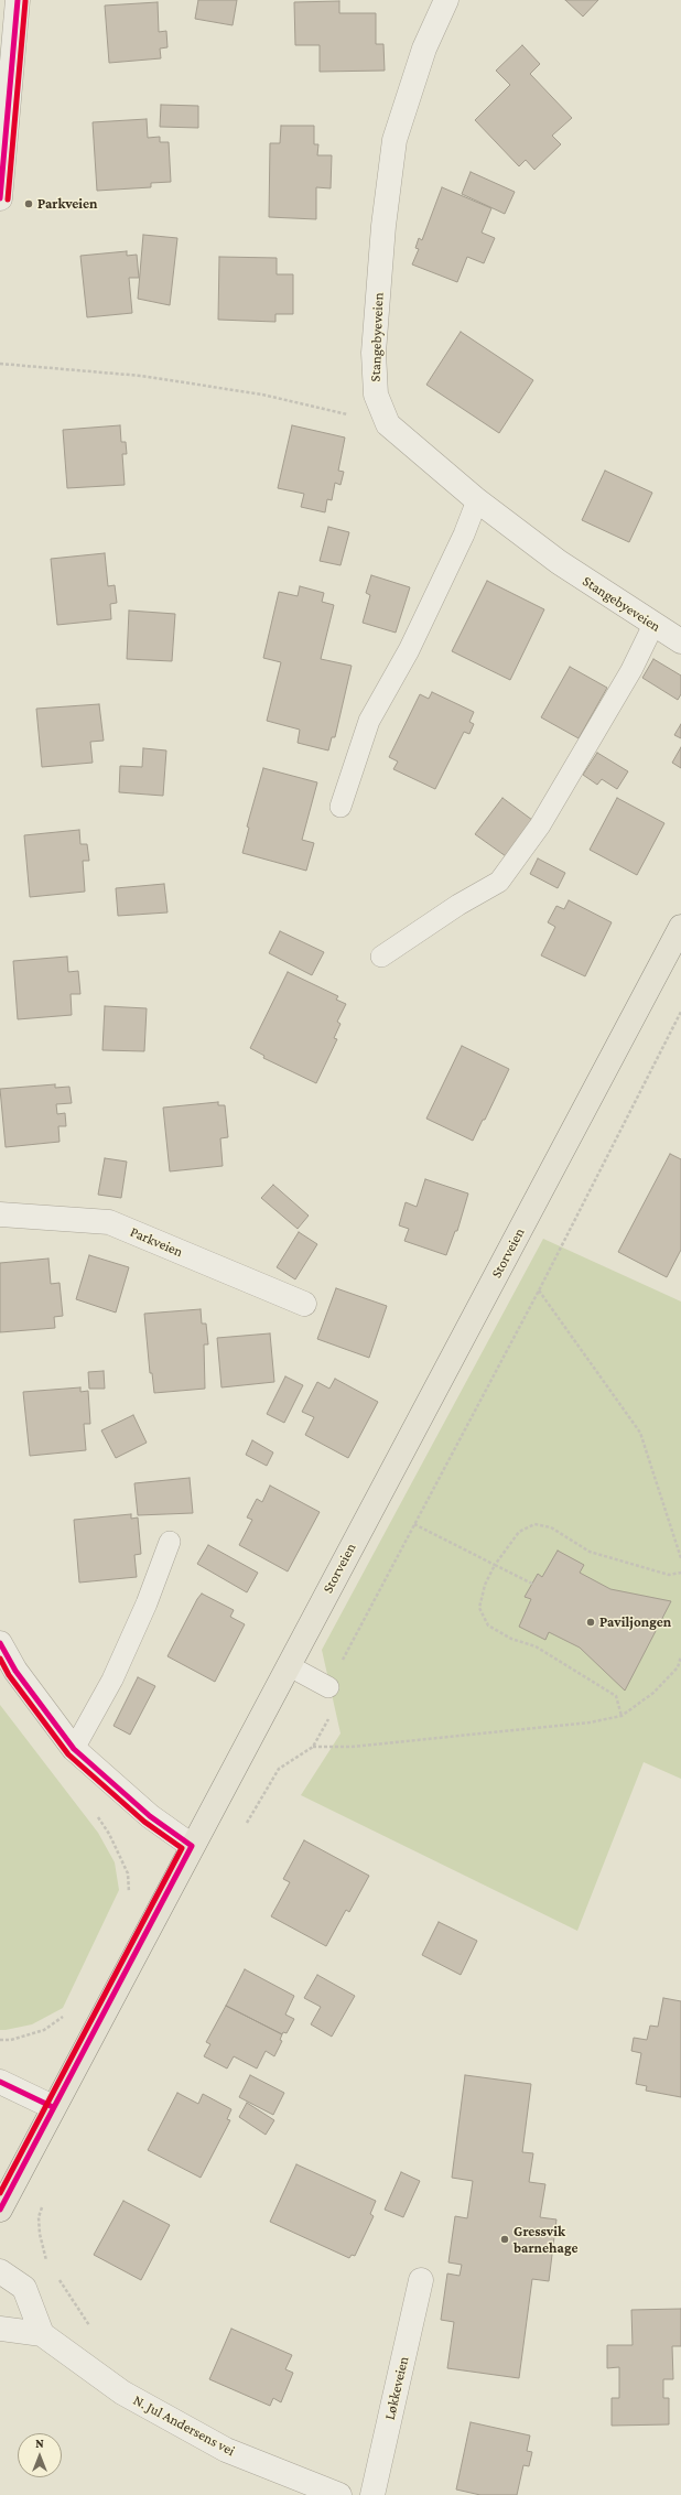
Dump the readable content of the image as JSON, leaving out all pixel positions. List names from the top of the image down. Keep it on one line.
{"streets":{"main road":["Storveien"],"street":["Stangebyeveien","Parkveien","Løkkeveien","N. Jul Andersens vei"]},"places":["Parkveien","Paviljongen","Gressvik barnehage"],"north":"top"}
